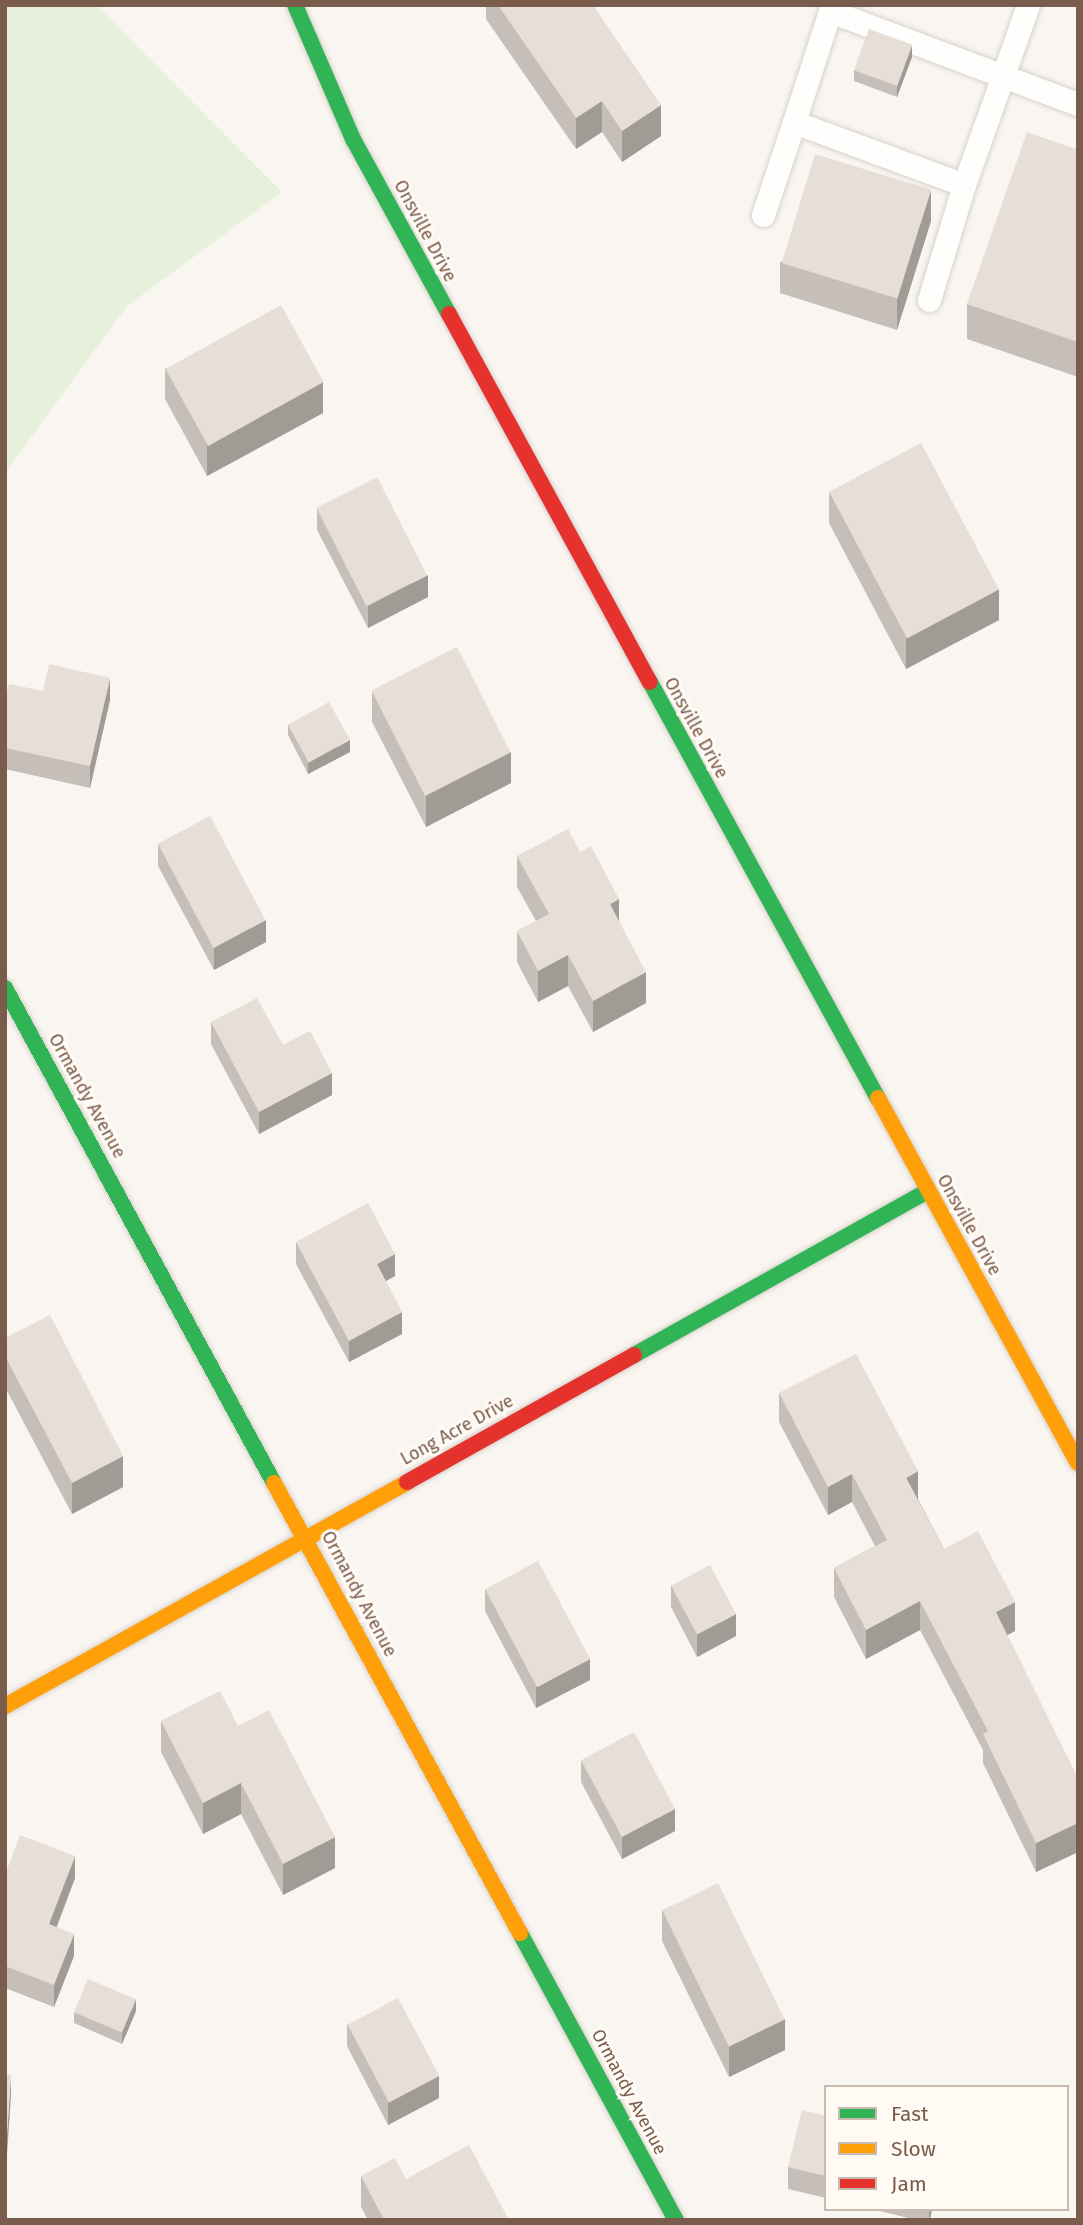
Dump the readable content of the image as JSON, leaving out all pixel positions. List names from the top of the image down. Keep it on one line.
{"streets":{"street":["Onsville Drive","Ormandy Avenue","Long Acre Drive"]},"crossings":[["Onsville Drive","Long Acre Drive"],["Ormandy Avenue","Long Acre Drive"]],"legend":["Fast","Slow","Jam"]}
